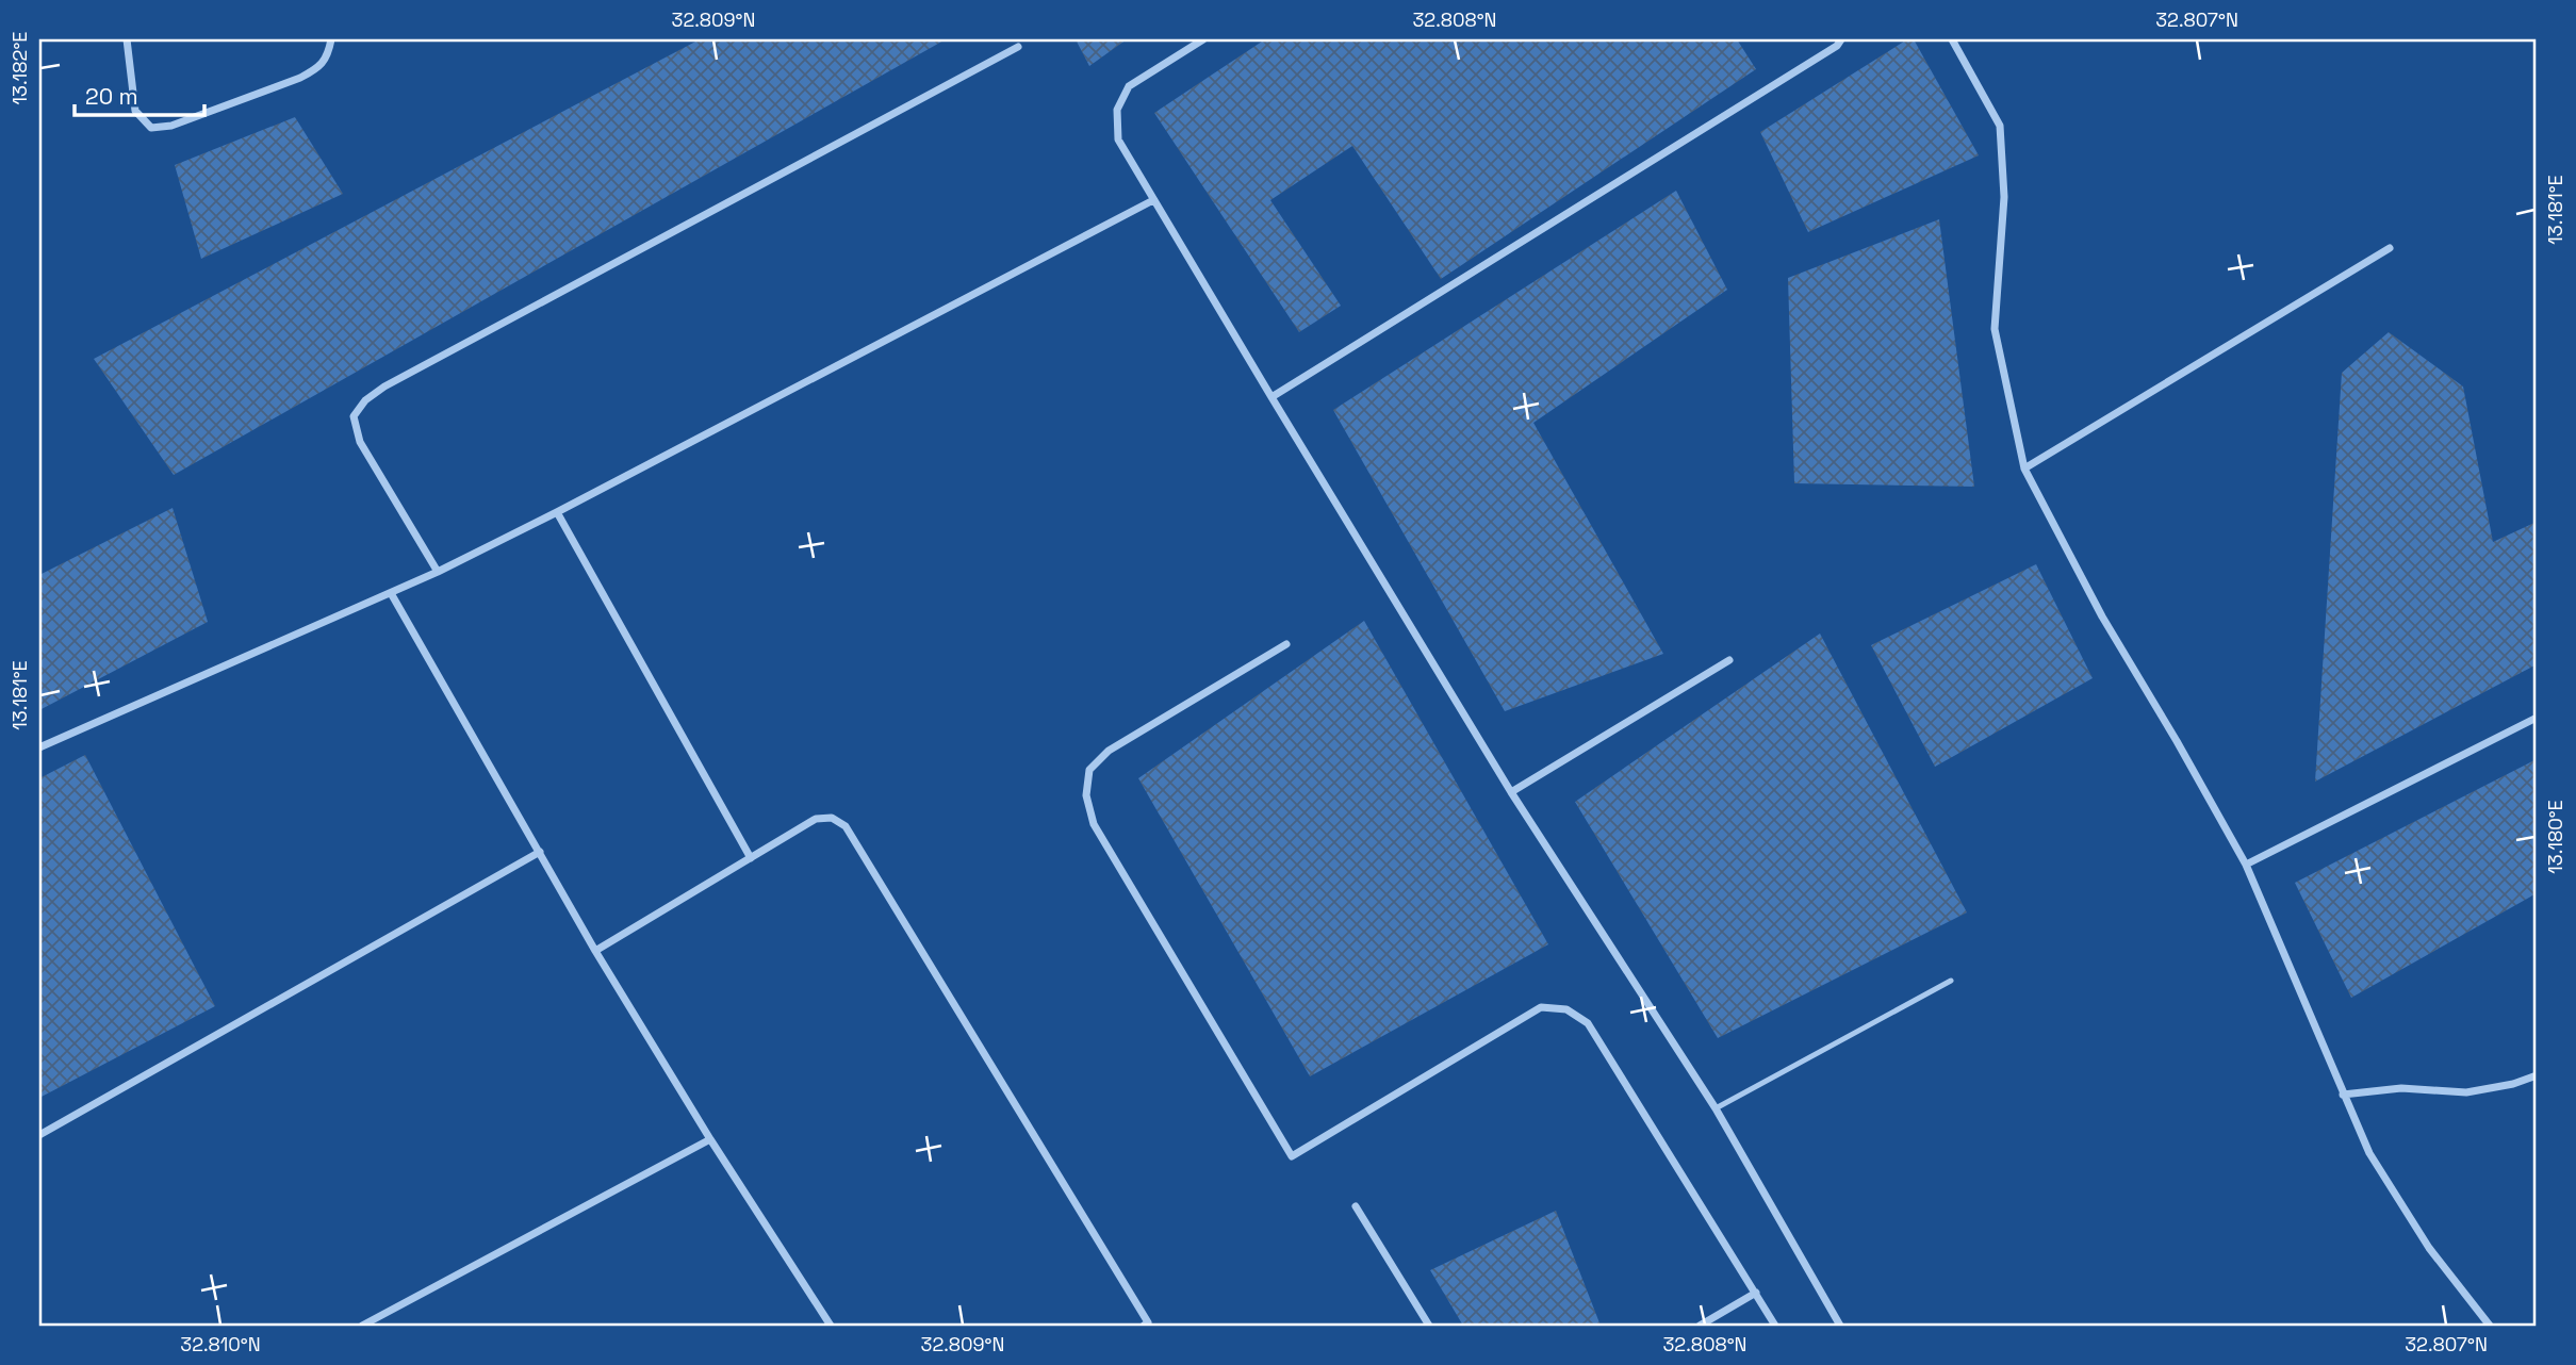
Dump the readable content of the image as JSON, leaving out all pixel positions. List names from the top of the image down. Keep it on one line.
{"scale_bar":"20 m","coordinates":["32.809°N","32.808°N","32.807°N","13.182°E","13.181°E","13.180°E","32.810°N"]}
